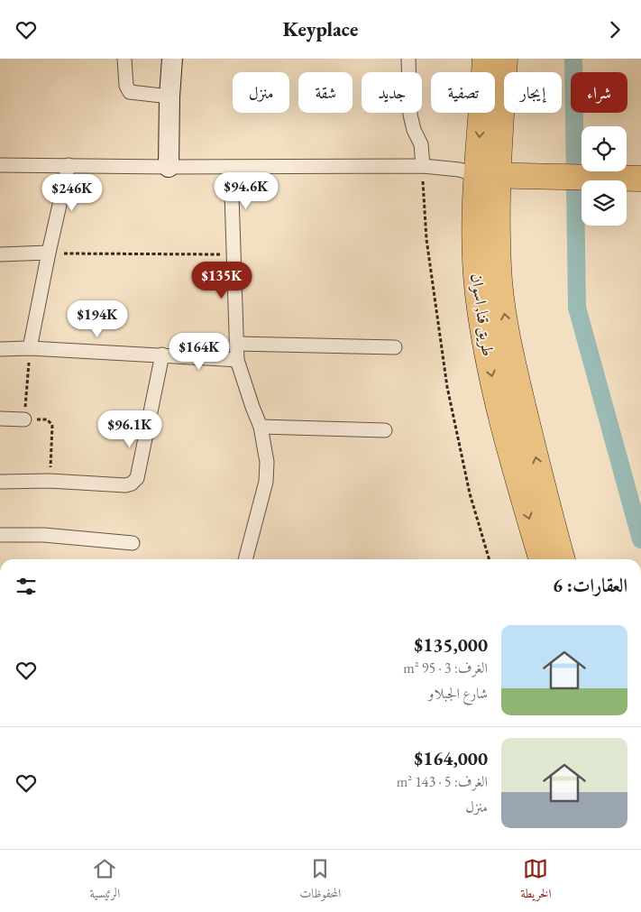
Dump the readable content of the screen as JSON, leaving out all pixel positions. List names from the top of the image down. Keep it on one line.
{"streets":{"highway":["طريق قنا, اسوان"]},"page":{"header":"Keyplace","chip":["شراء","إيجار","تصفية","جديد","شقة","منزل"],"price":["$94.6K","$246K","$135K","$194K","$164K","$96.1K"],"heading":"العقارات: 6","list":[{"name":"$135,000","note":"الغرف: 3 · 95 m² · شارع الجبلاو"},{"name":"$164,000","note":"الغرف: 5 · 143 m² · منزل"}],"tabs":["الخريطة","المحفوظات","الرئيسية"]}}
